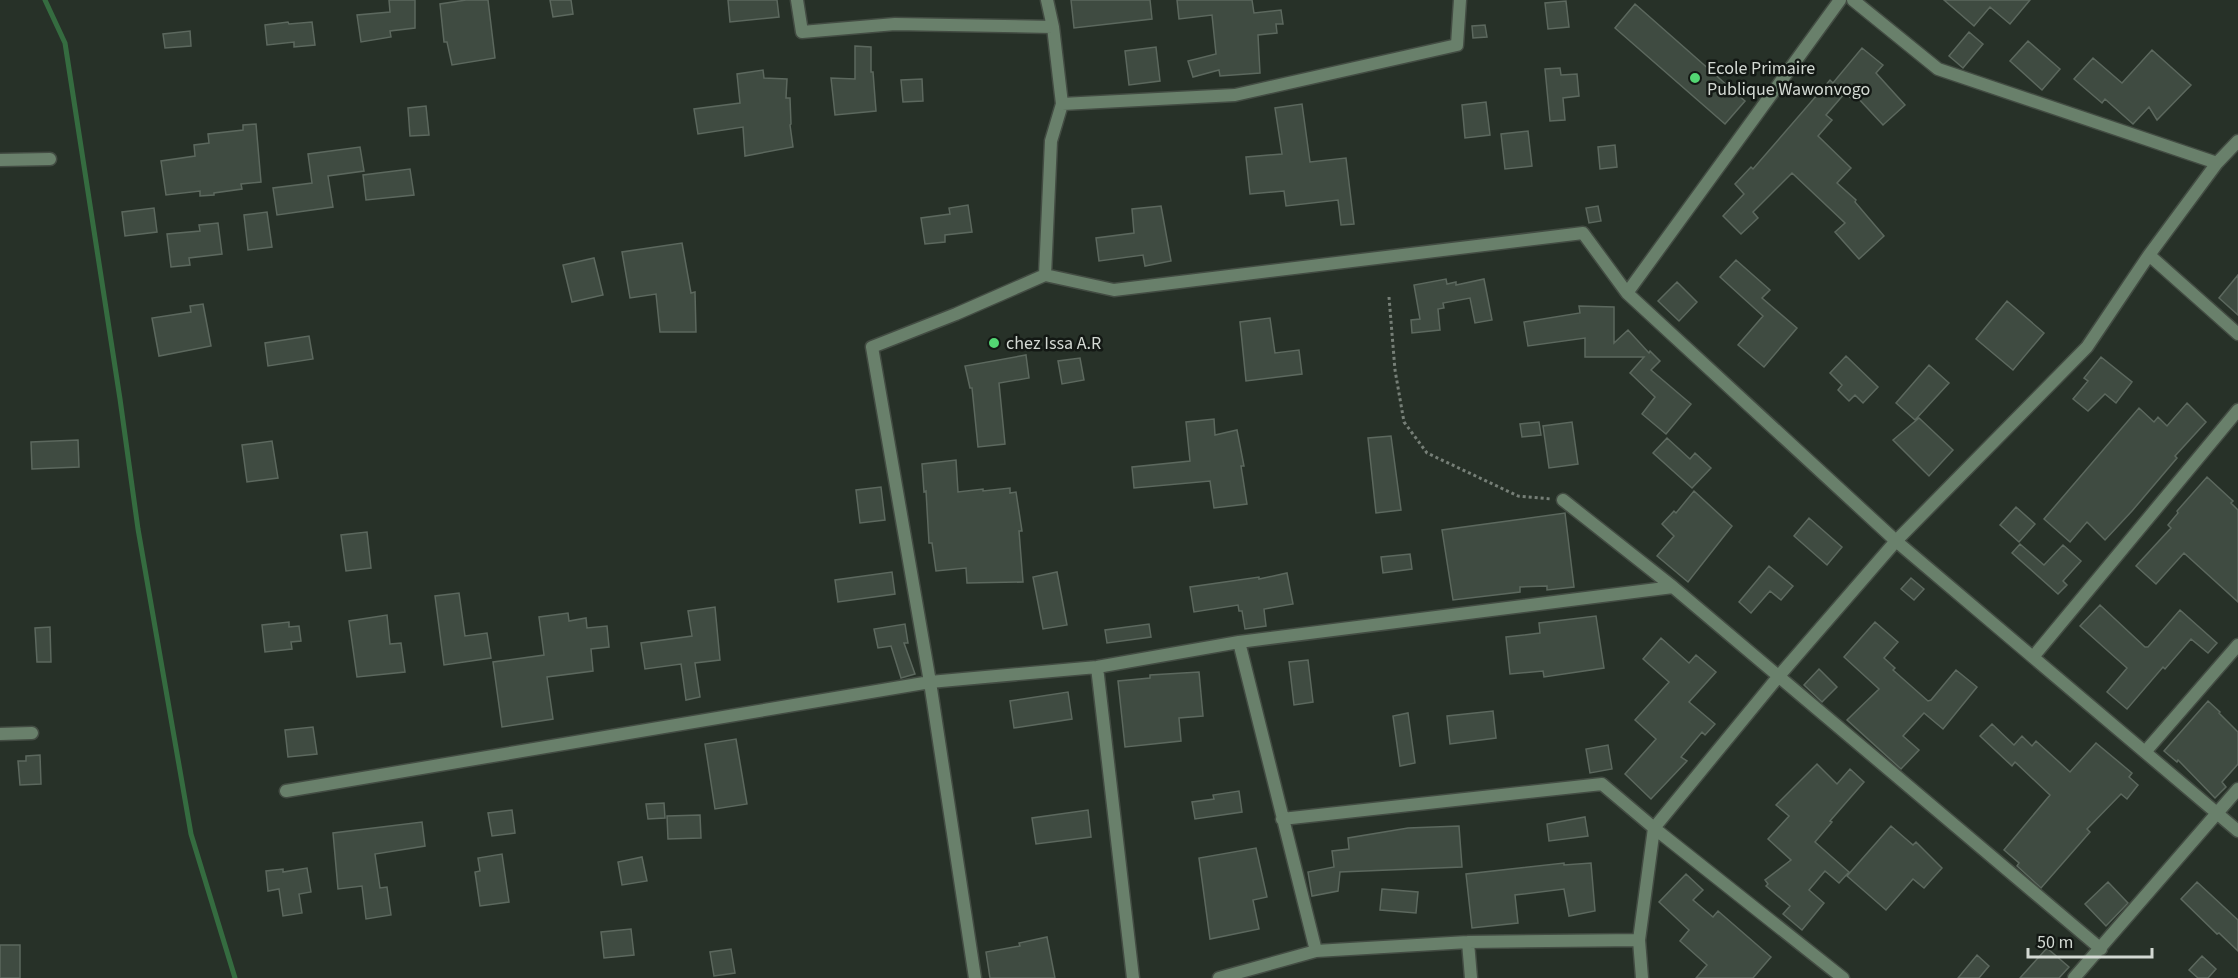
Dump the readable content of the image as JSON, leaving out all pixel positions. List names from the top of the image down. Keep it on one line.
{"places":["Ecole Primaire Publique Wawonvogo","chez Issa A.R"],"scale_bar":"50 m"}
